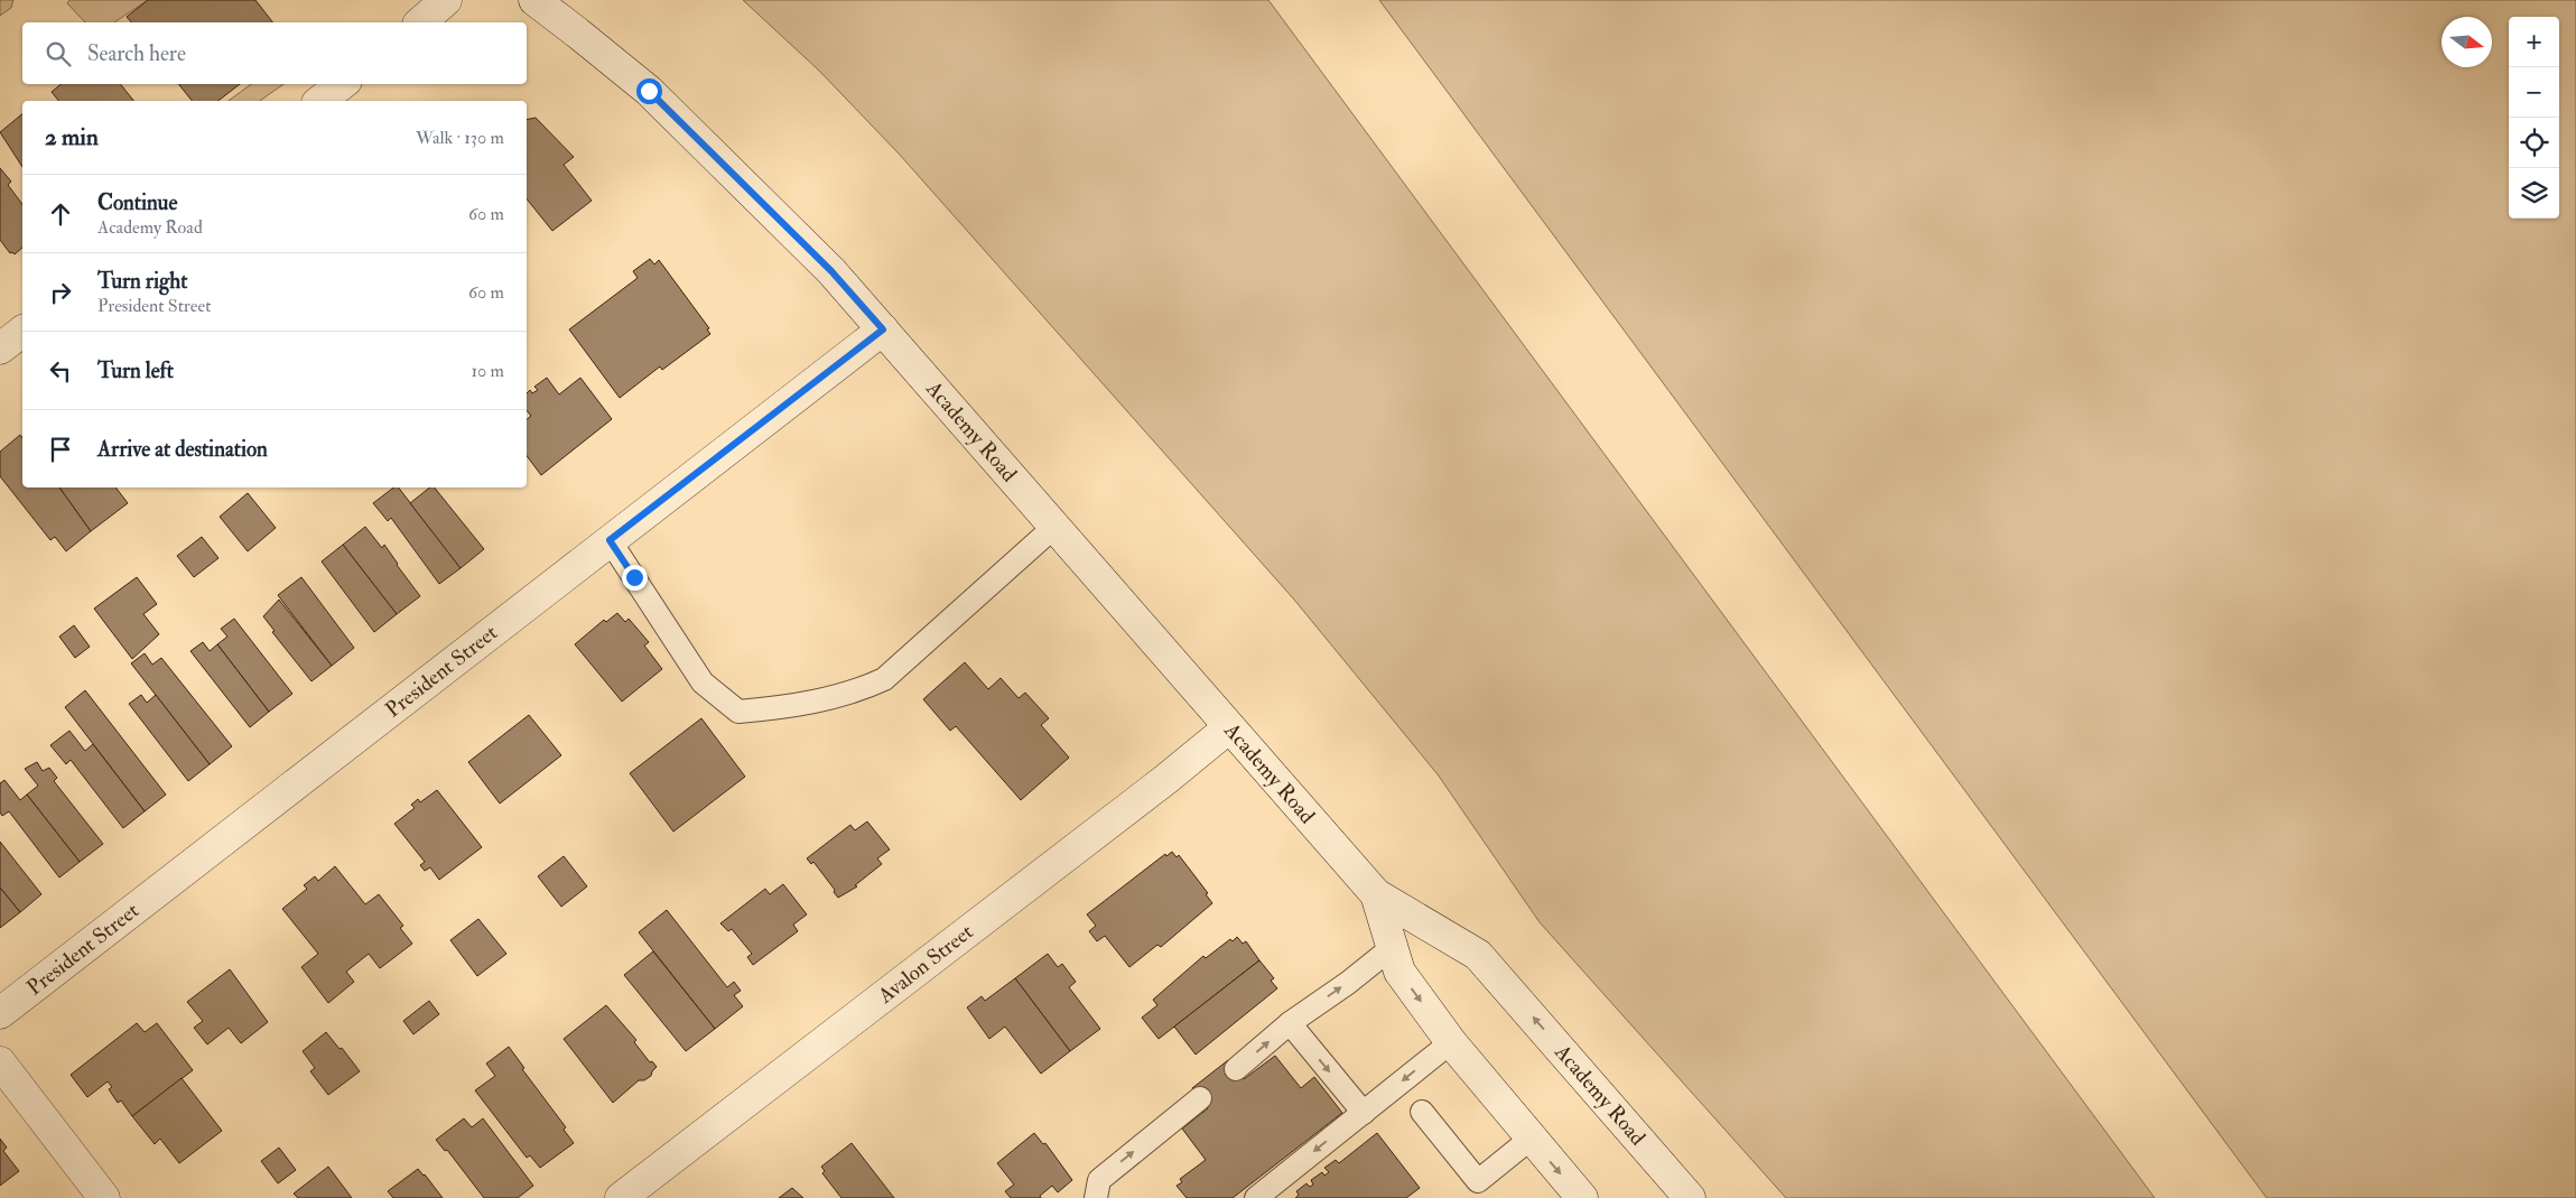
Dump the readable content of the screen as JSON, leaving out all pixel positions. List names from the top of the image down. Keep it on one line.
{"streets":{"street":["Academy Road","President Street","Avalon Street"]},"crossings":[["Academy Road","President Street"],["Academy Road","Avalon Street"]],"north":"right","page":{"map_buttons":["+","−"],"search":"Search here","heading":["2 min","Walk · 130 m"],"list":[["Continue","Academy Road","60 m"],["Turn right","President Street","60 m"],["Turn left","10 m"],"Arrive at destination"]}}
